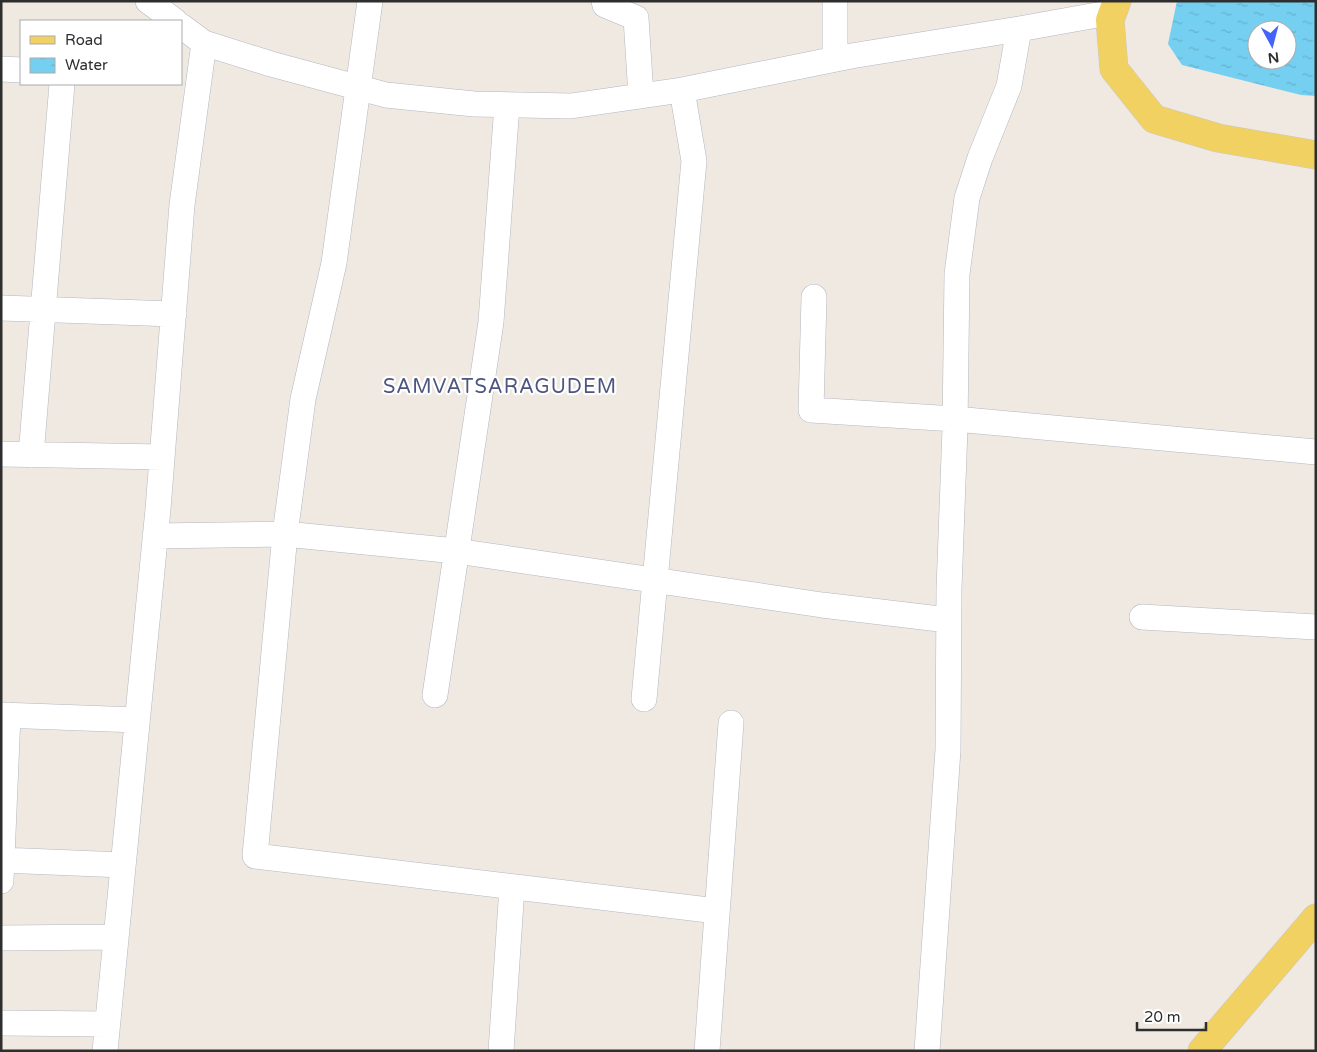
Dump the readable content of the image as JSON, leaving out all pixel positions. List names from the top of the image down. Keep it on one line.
{"districts":["SAMVATSARAGUDEM"],"legend":["Road","Water"],"scale_bar":"20 m","north":"bottom"}
